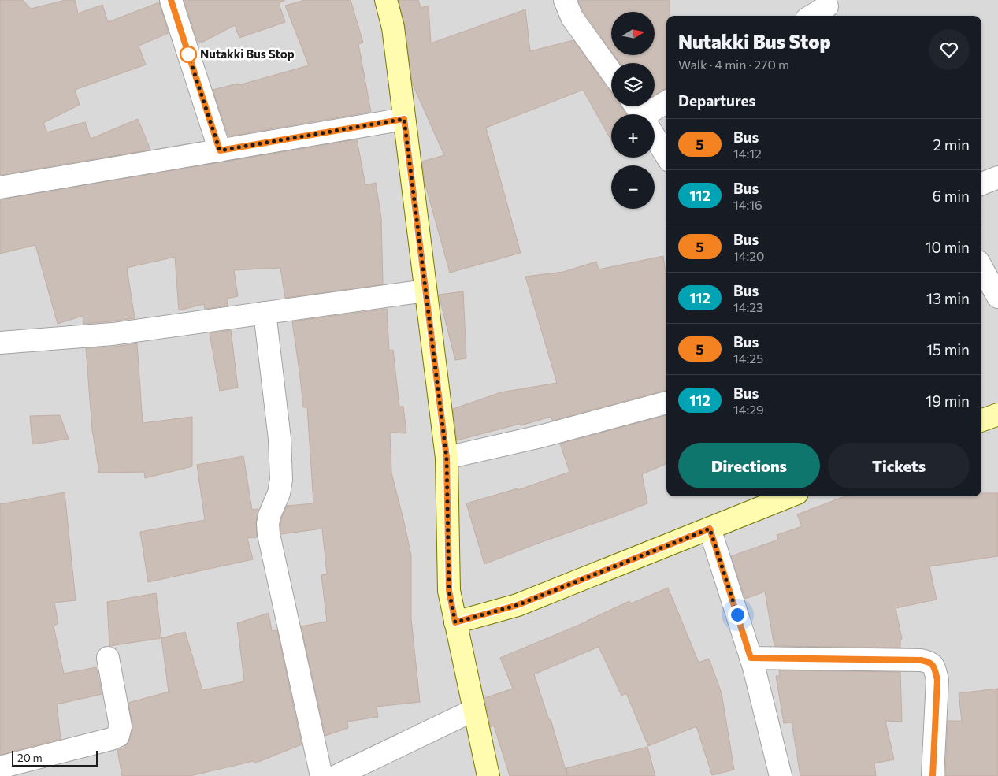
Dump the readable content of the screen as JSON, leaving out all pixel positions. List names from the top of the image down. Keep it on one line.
{"places":["Nutakki Bus Stop"],"lines":["bus line 5"],"scale_bar":"20 m","north":"right","page":{"map_buttons":["+","−"],"heading":[["Nutakki Bus Stop","Walk · 4 min · 270 m"],"Departures"],"list":[{"mark":"5","name":"Bus","note":"14:12","value":"2 min"},{"mark":"112","name":"Bus","note":"14:16","value":"6 min"},{"mark":"5","name":"Bus","note":"14:20","value":"10 min"},{"mark":"112","name":"Bus","note":"14:23","value":"13 min"},{"mark":"5","name":"Bus","note":"14:25","value":"15 min"},{"mark":"112","name":"Bus","note":"14:29","value":"19 min"}],"buttons":["Directions","Tickets"],"scale":"20 m"}}
